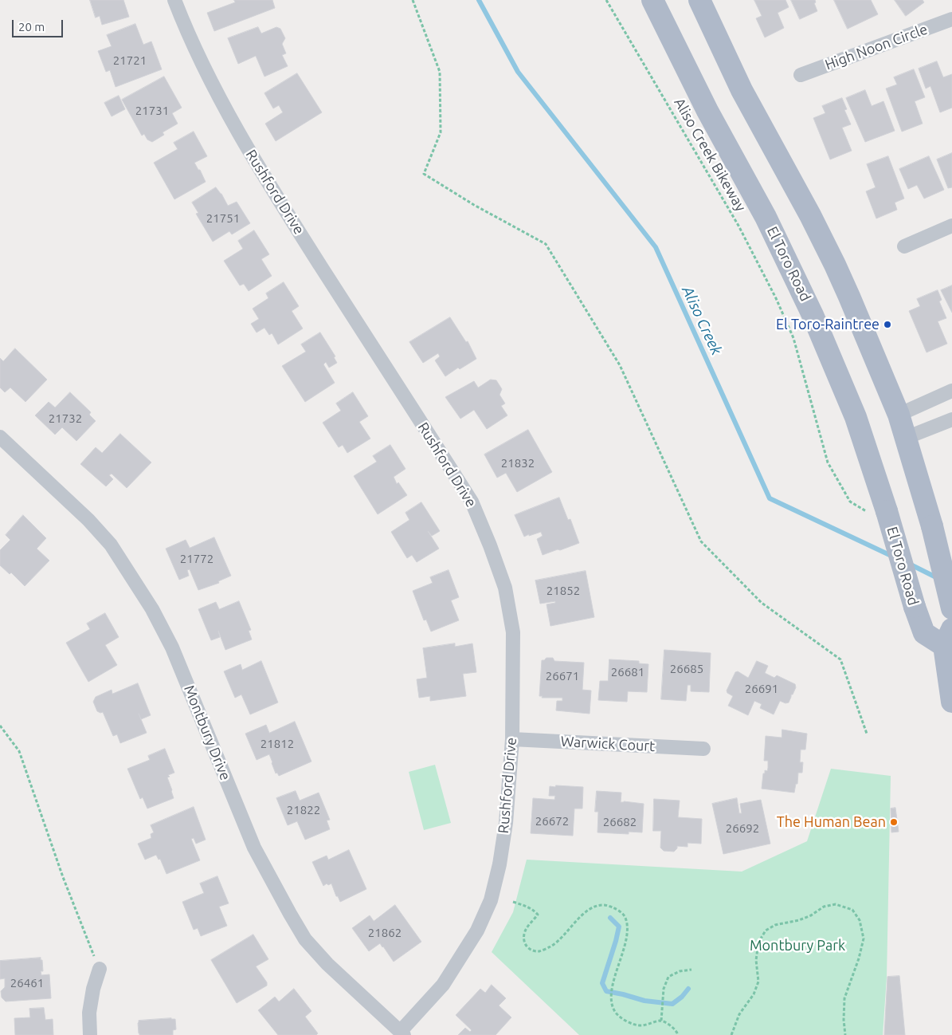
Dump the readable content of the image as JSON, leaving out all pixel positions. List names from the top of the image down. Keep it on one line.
{"streets":{"main road":["El Toro Road"],"street":["High Noon Circle","Rushford Drive","Montbury Drive","Warwick Court"],"path":["Aliso Creek Bikeway"]},"crossings":[["Rushford Drive","Montbury Drive"],["Rushford Drive","Warwick Court"]],"water":["Aliso Creek"],"parks":["Montbury Park"],"places":["El Toro-Raintree","The Human Bean"],"house_numbers":["21721","21731","21751","21732","21832","21772","21852","26685","26681","26671","26691","21812","21822","26672","26682","26692","21862","26461"],"scale_bar":"20 m"}
